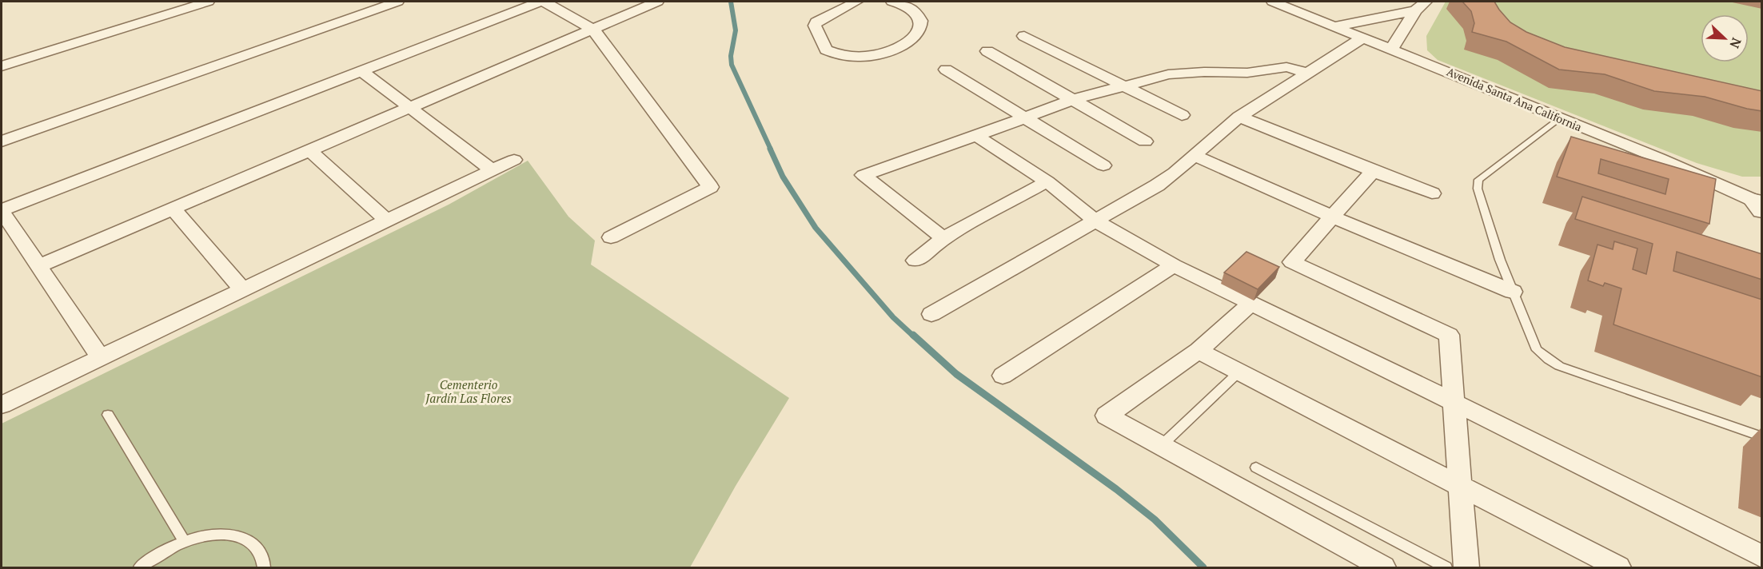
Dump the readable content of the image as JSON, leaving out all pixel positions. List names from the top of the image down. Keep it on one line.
{"streets":{"street":["Avenida Santa Ana California"]},"parks":["Cementerio Jardín Las Flores"],"north":"bottom right"}
